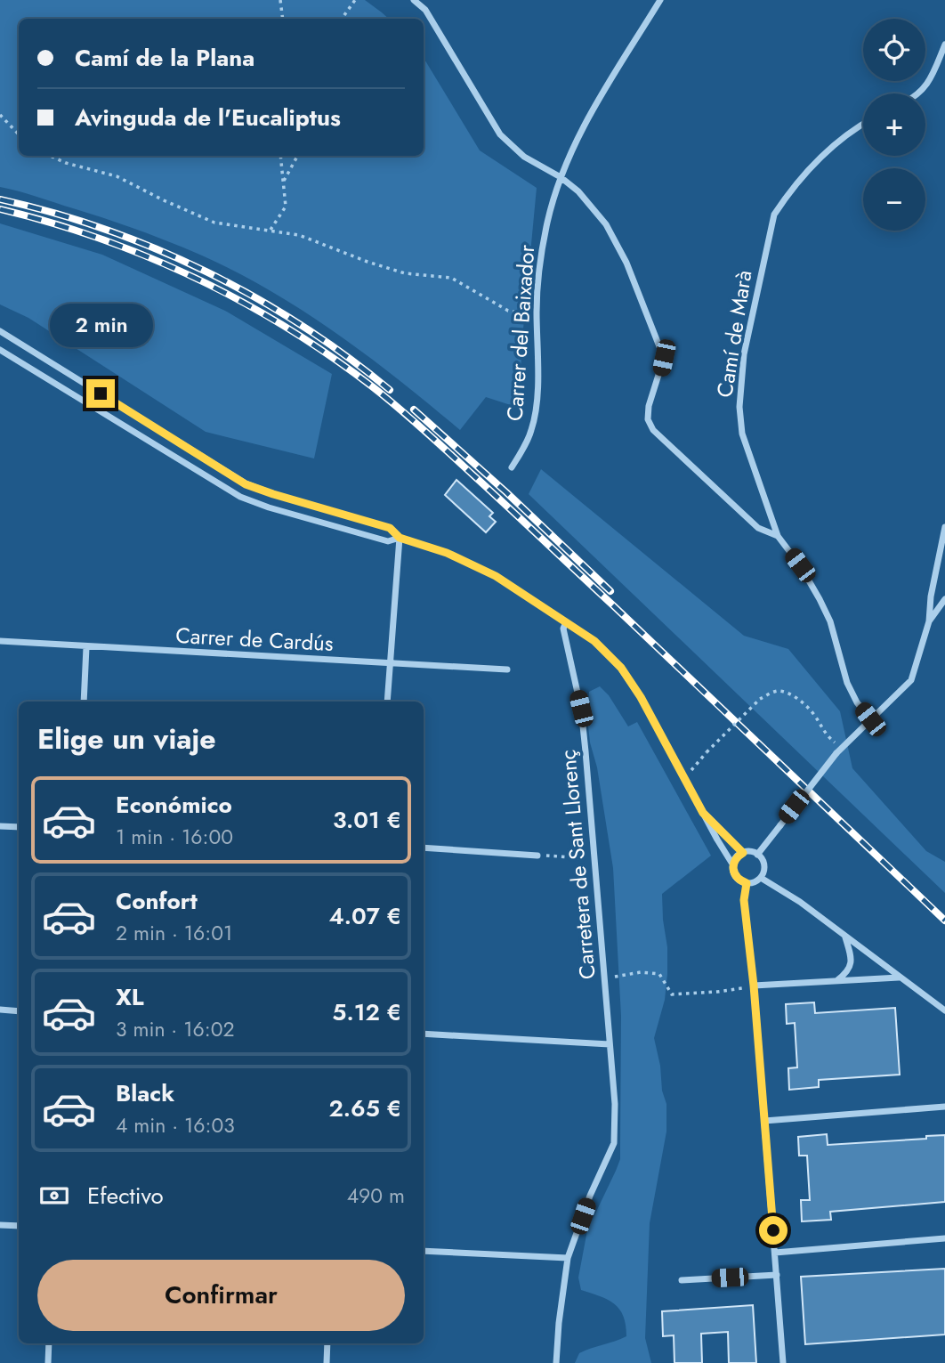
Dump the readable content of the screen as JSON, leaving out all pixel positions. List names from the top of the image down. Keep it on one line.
{"streets":{"street":["Carrer del Baixador","Camí de Marà","Carrer de Cardús","Carretera de Sant Llorenç"]},"page":{"map_buttons":["+","−"],"banner":["Camí de la Plana","Avinguda de l'Eucaliptus"],"bubble":"2 min","heading":"Elige un viaje","list":[{"name":"Económico","note":"1 min · 16:00","value":"3.01 €"},{"name":"Confort","note":"2 min · 16:01","value":"4.07 €"},{"name":"XL","note":"3 min · 16:02","value":"5.12 €"},{"name":"Black","note":"4 min · 16:03","value":"2.65 €"}],"pay":["Efectivo","490 m"],"buttons":"Confirmar"}}
